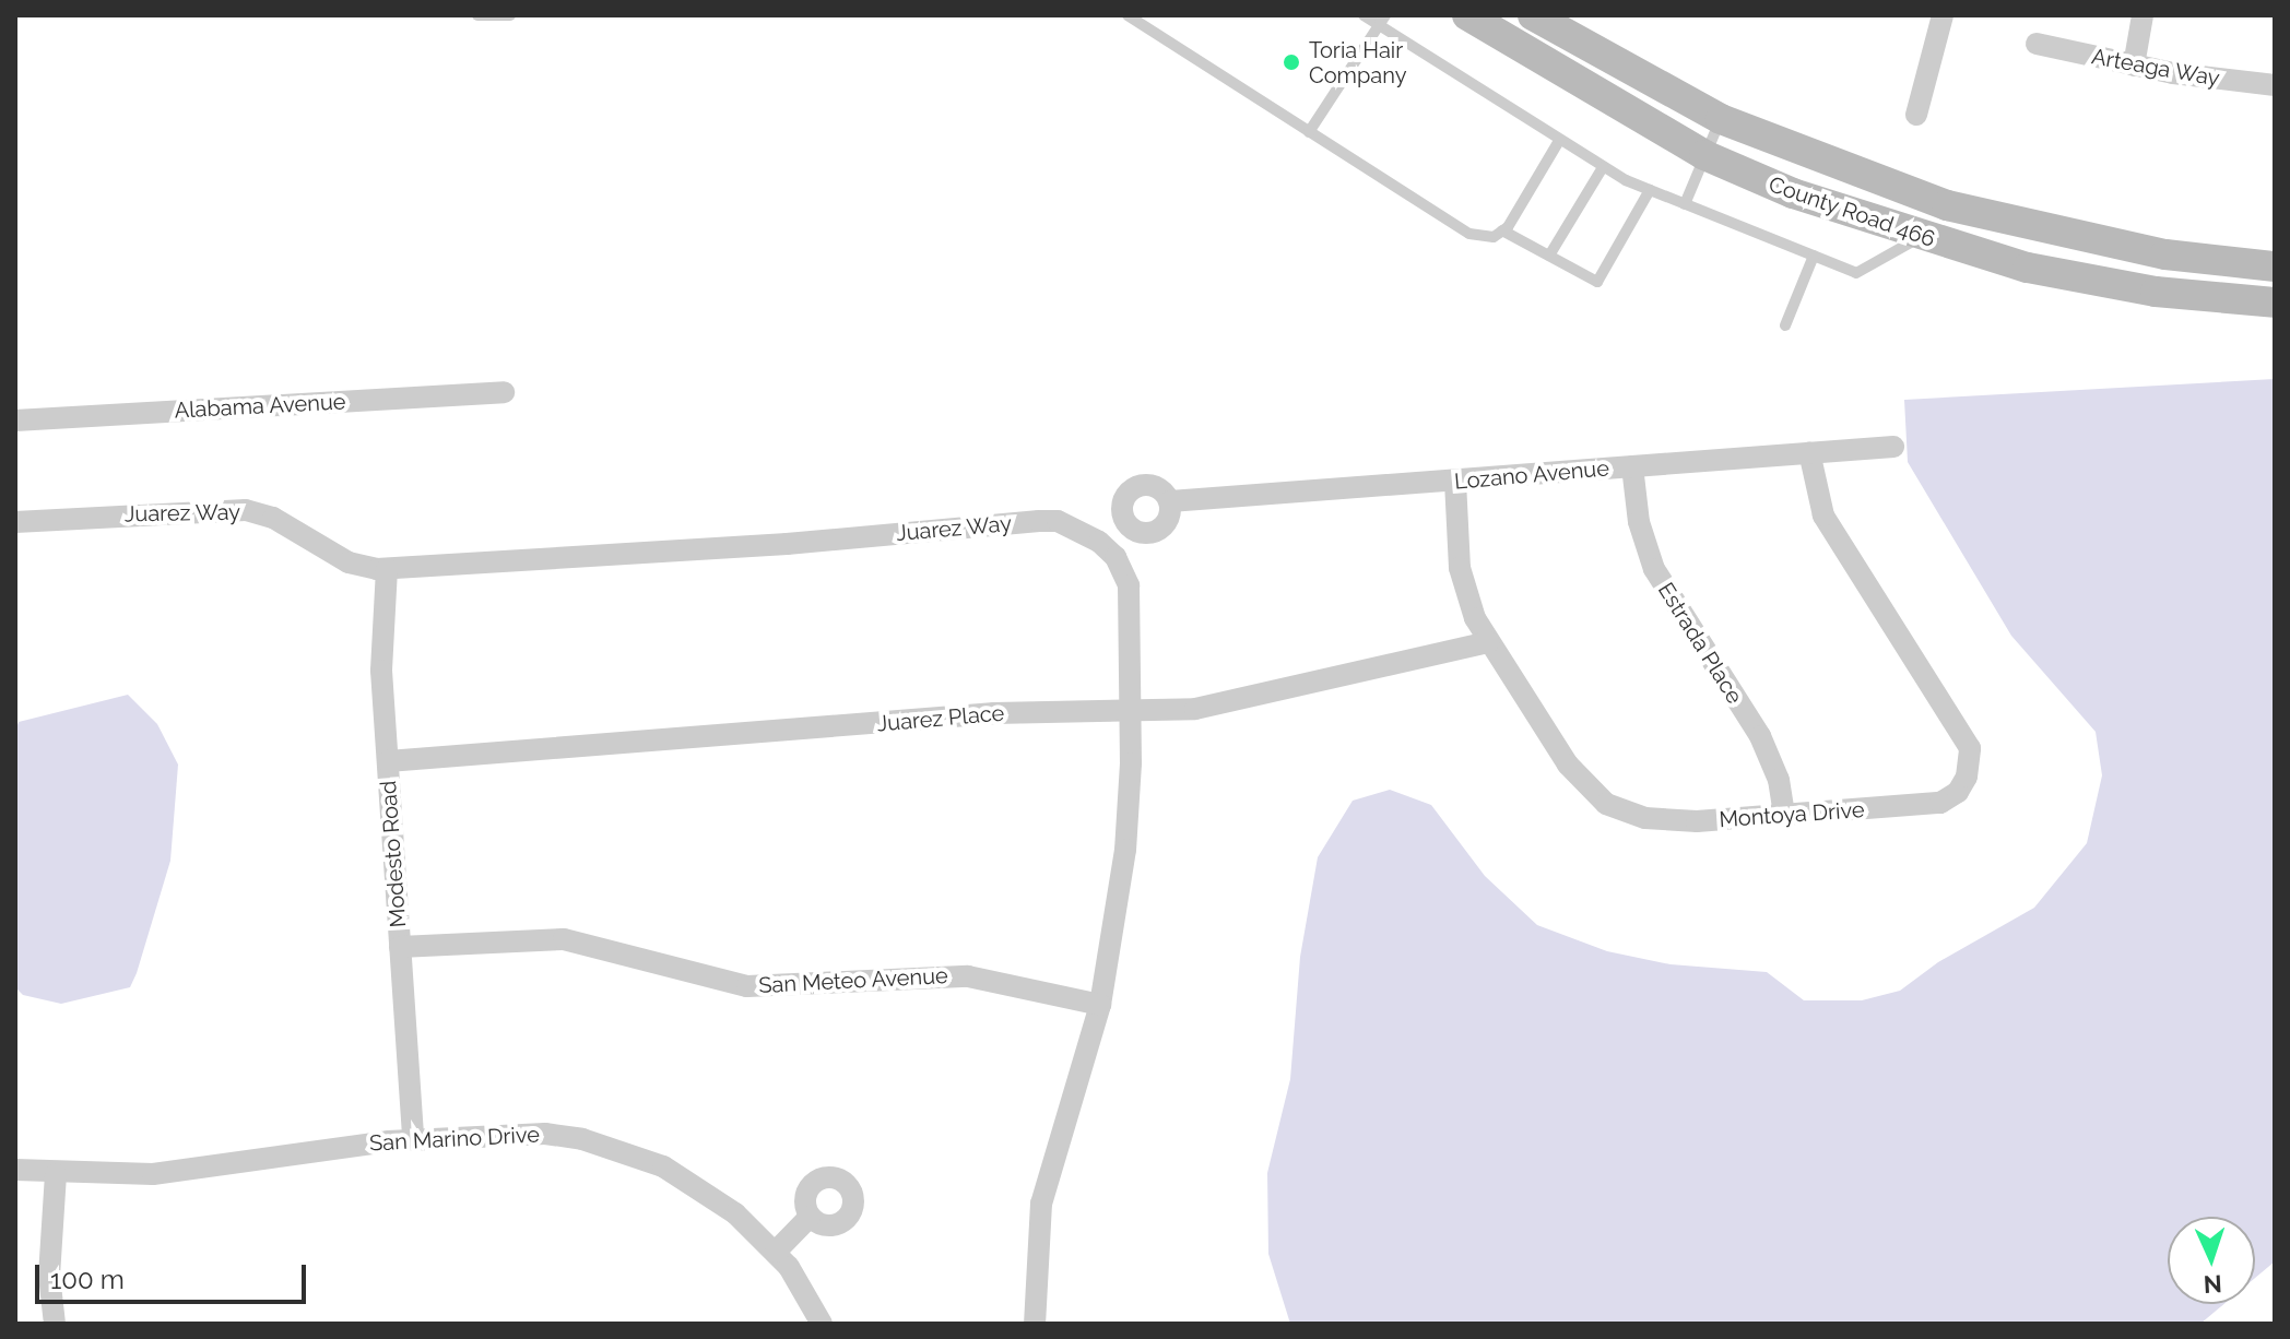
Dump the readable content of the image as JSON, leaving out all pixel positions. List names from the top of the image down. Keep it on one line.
{"streets":{"main road":["County Road 466"],"street":["Arteaga Way","Alabama Avenue","Lozano Avenue","Juarez Way","Estrada Place","Juarez Place","Montoya Drive","Modesto Road","San Meteo Avenue","San Marino Drive"]},"crossings":[["Lozano Avenue","Estrada Place"],["Lozano Avenue","Montoya Drive"],["Juarez Way","Juarez Place"],["Juarez Way","Modesto Road"],["Juarez Way","San Meteo Avenue"],["Estrada Place","Montoya Drive"],["Juarez Place","Montoya Drive"],["Juarez Place","Modesto Road"],["Modesto Road","San Meteo Avenue"],["Modesto Road","San Marino Drive"]],"places":["Toria Hair Company"],"scale_bar":"100 m","north":"bottom"}
